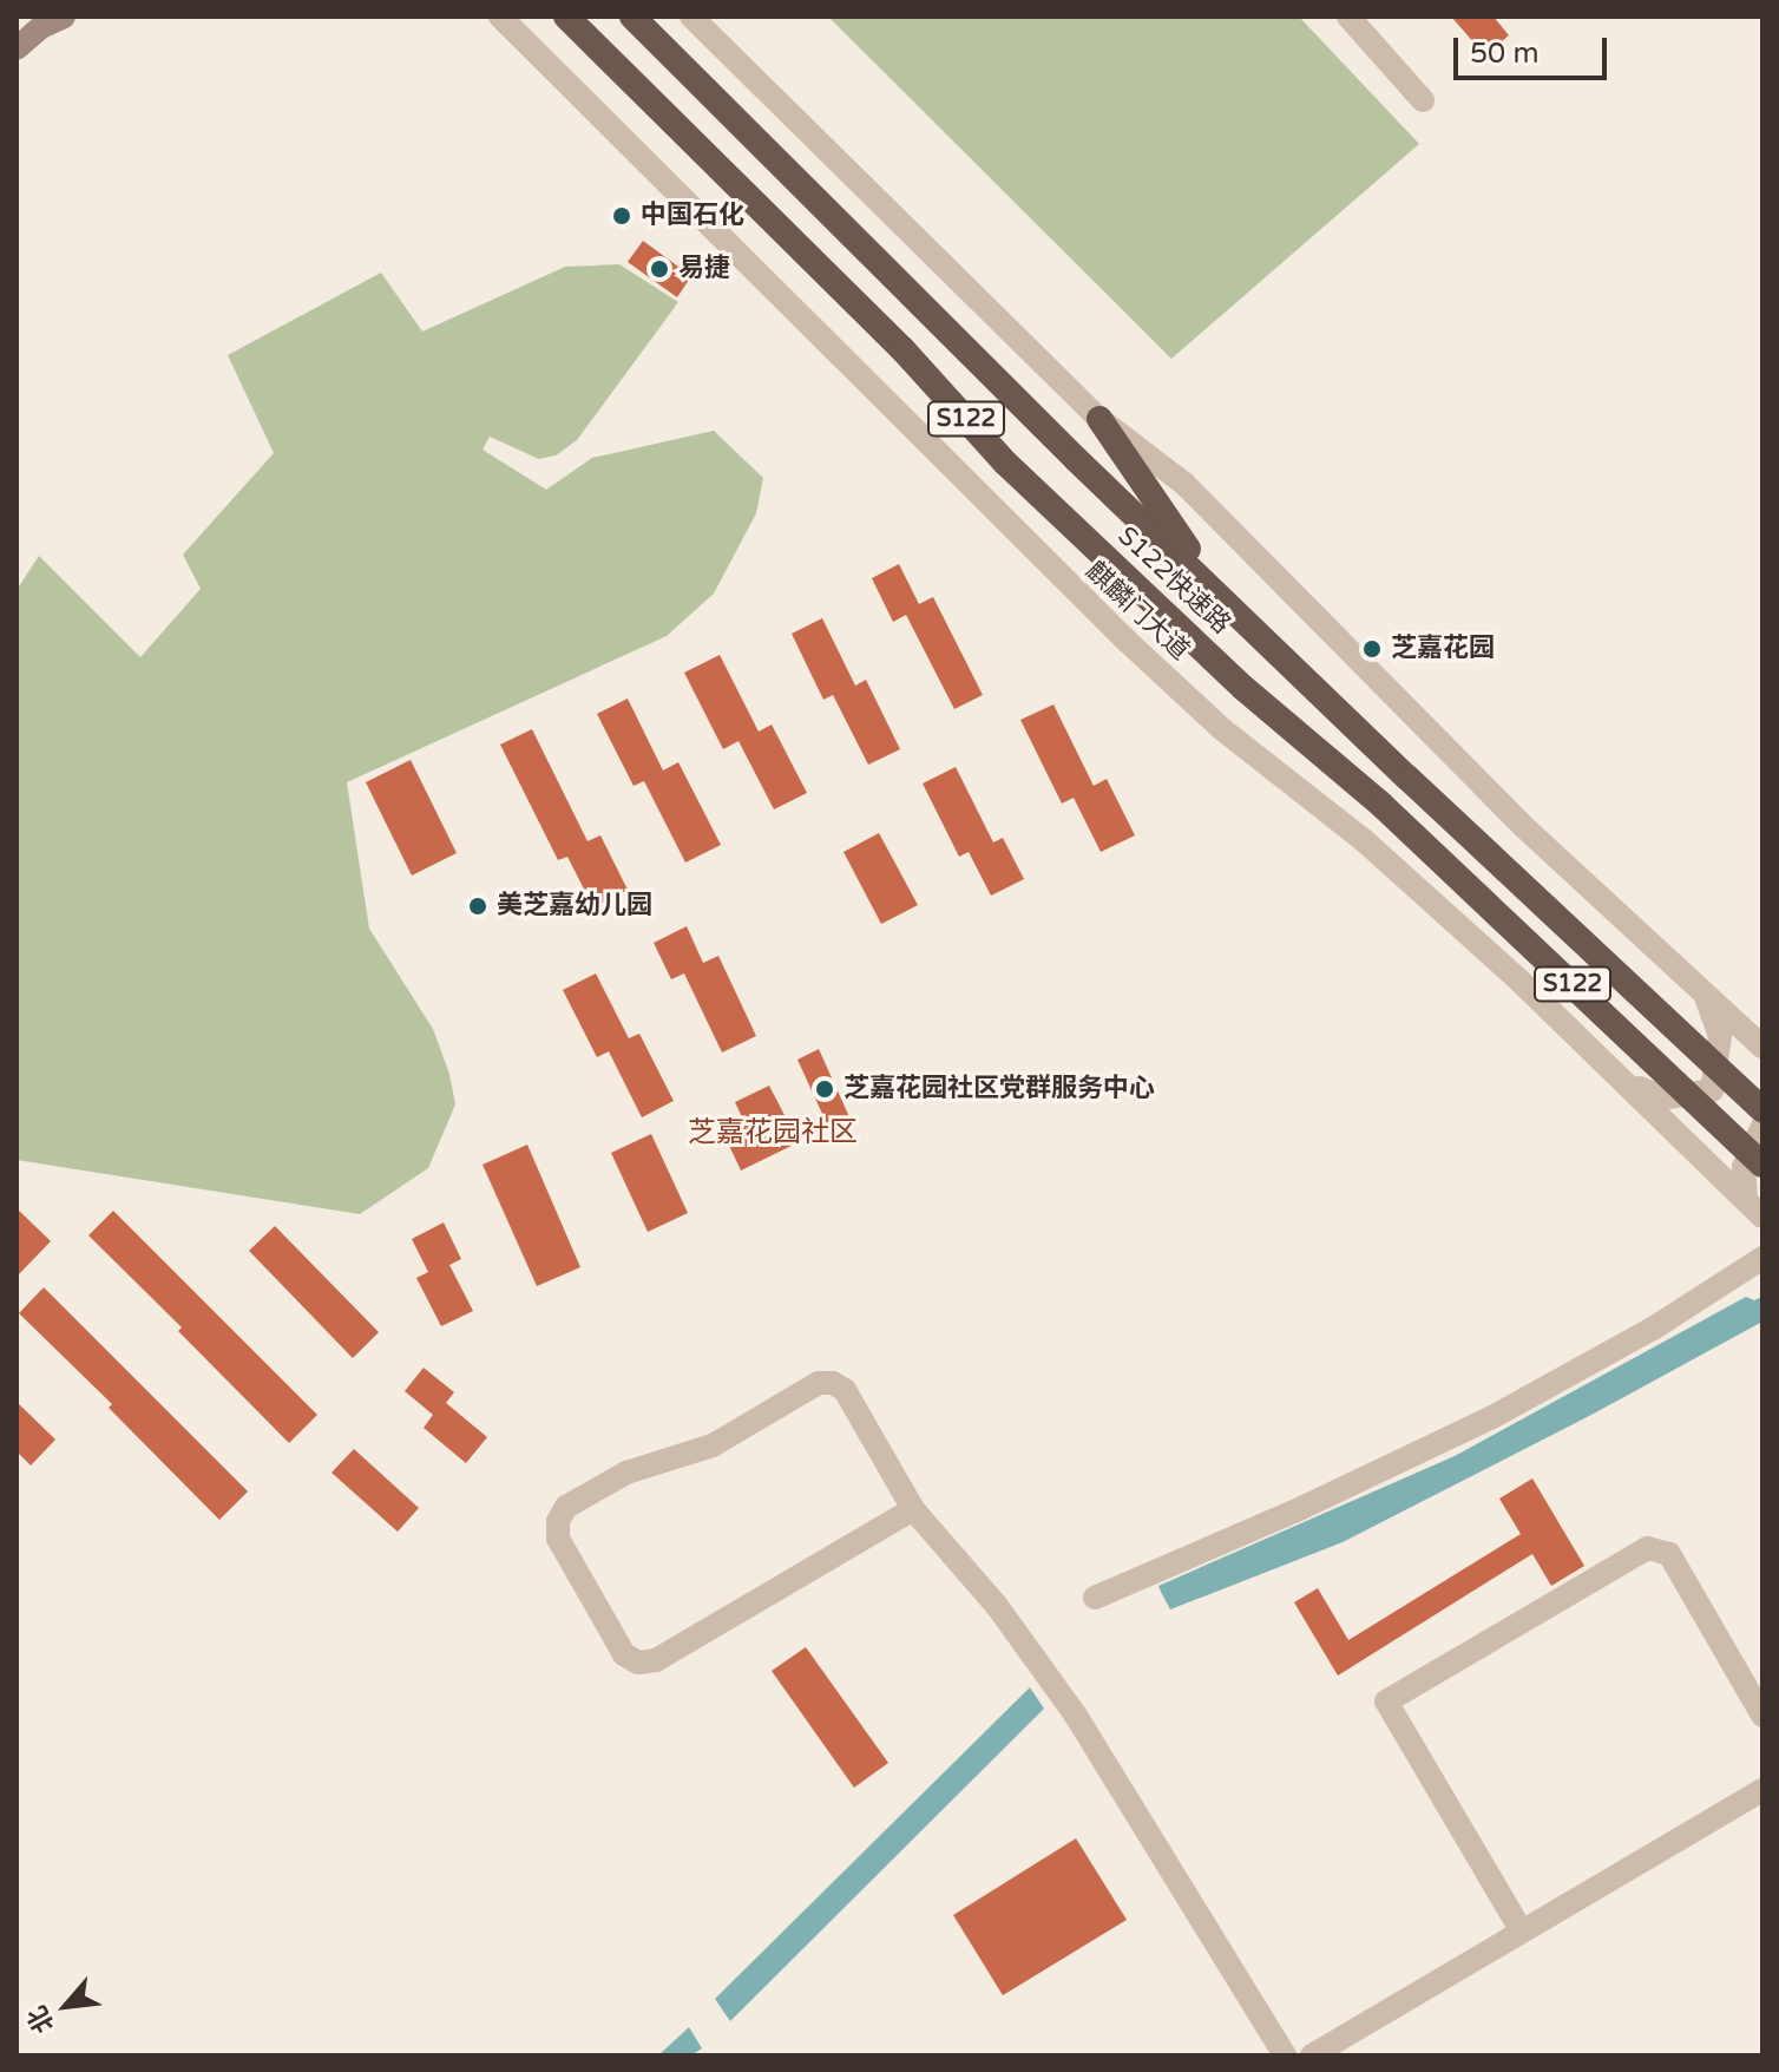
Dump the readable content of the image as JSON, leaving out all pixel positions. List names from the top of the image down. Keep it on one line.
{"streets":{"highway":["S122","S122快速路"],"street":["麒麟门大道"]},"districts":["芝嘉花园社区"],"places":["中国石化","易捷","芝嘉花园","美芝嘉幼儿园","芝嘉花园社区党群服务中心"],"scale_bar":"50 m","north":"bottom left"}
